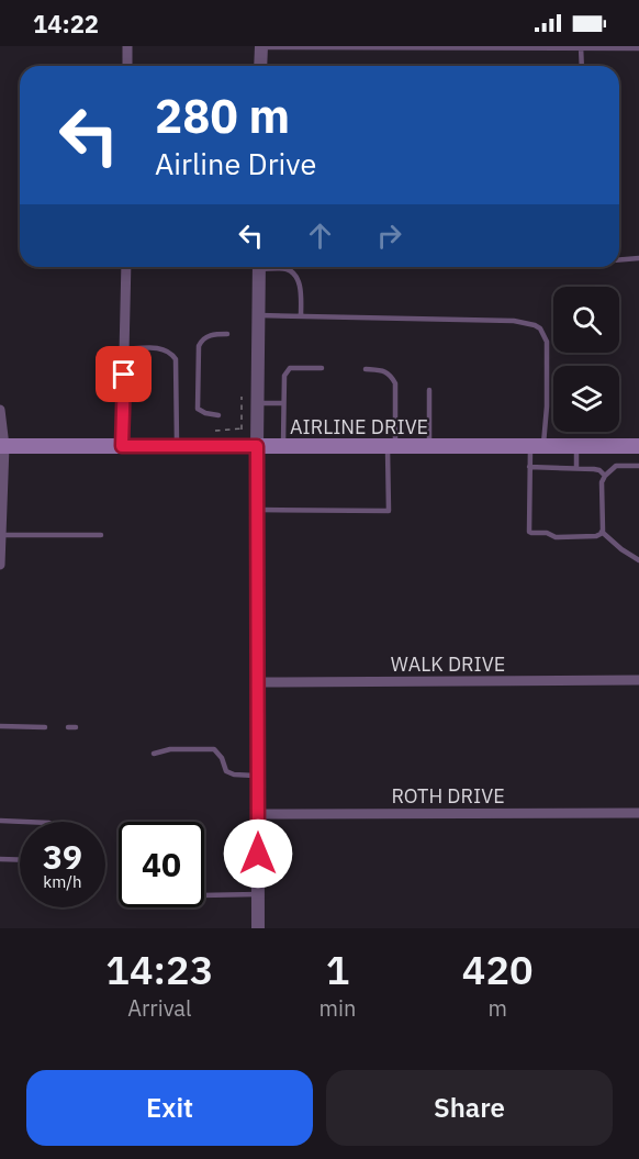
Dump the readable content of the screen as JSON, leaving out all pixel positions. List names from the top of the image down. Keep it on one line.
{"streets":{"main road":["AIRLINE DRIVE"],"street":["WALK DRIVE","ROTH DRIVE"]},"page":{"status":"14:22","turn":["280 m","Airline Drive"],"speed":"39 km/h","limit":"40","eta":["14:23","Arrival","1","min","420","m"],"buttons":["Exit","Share"]}}
